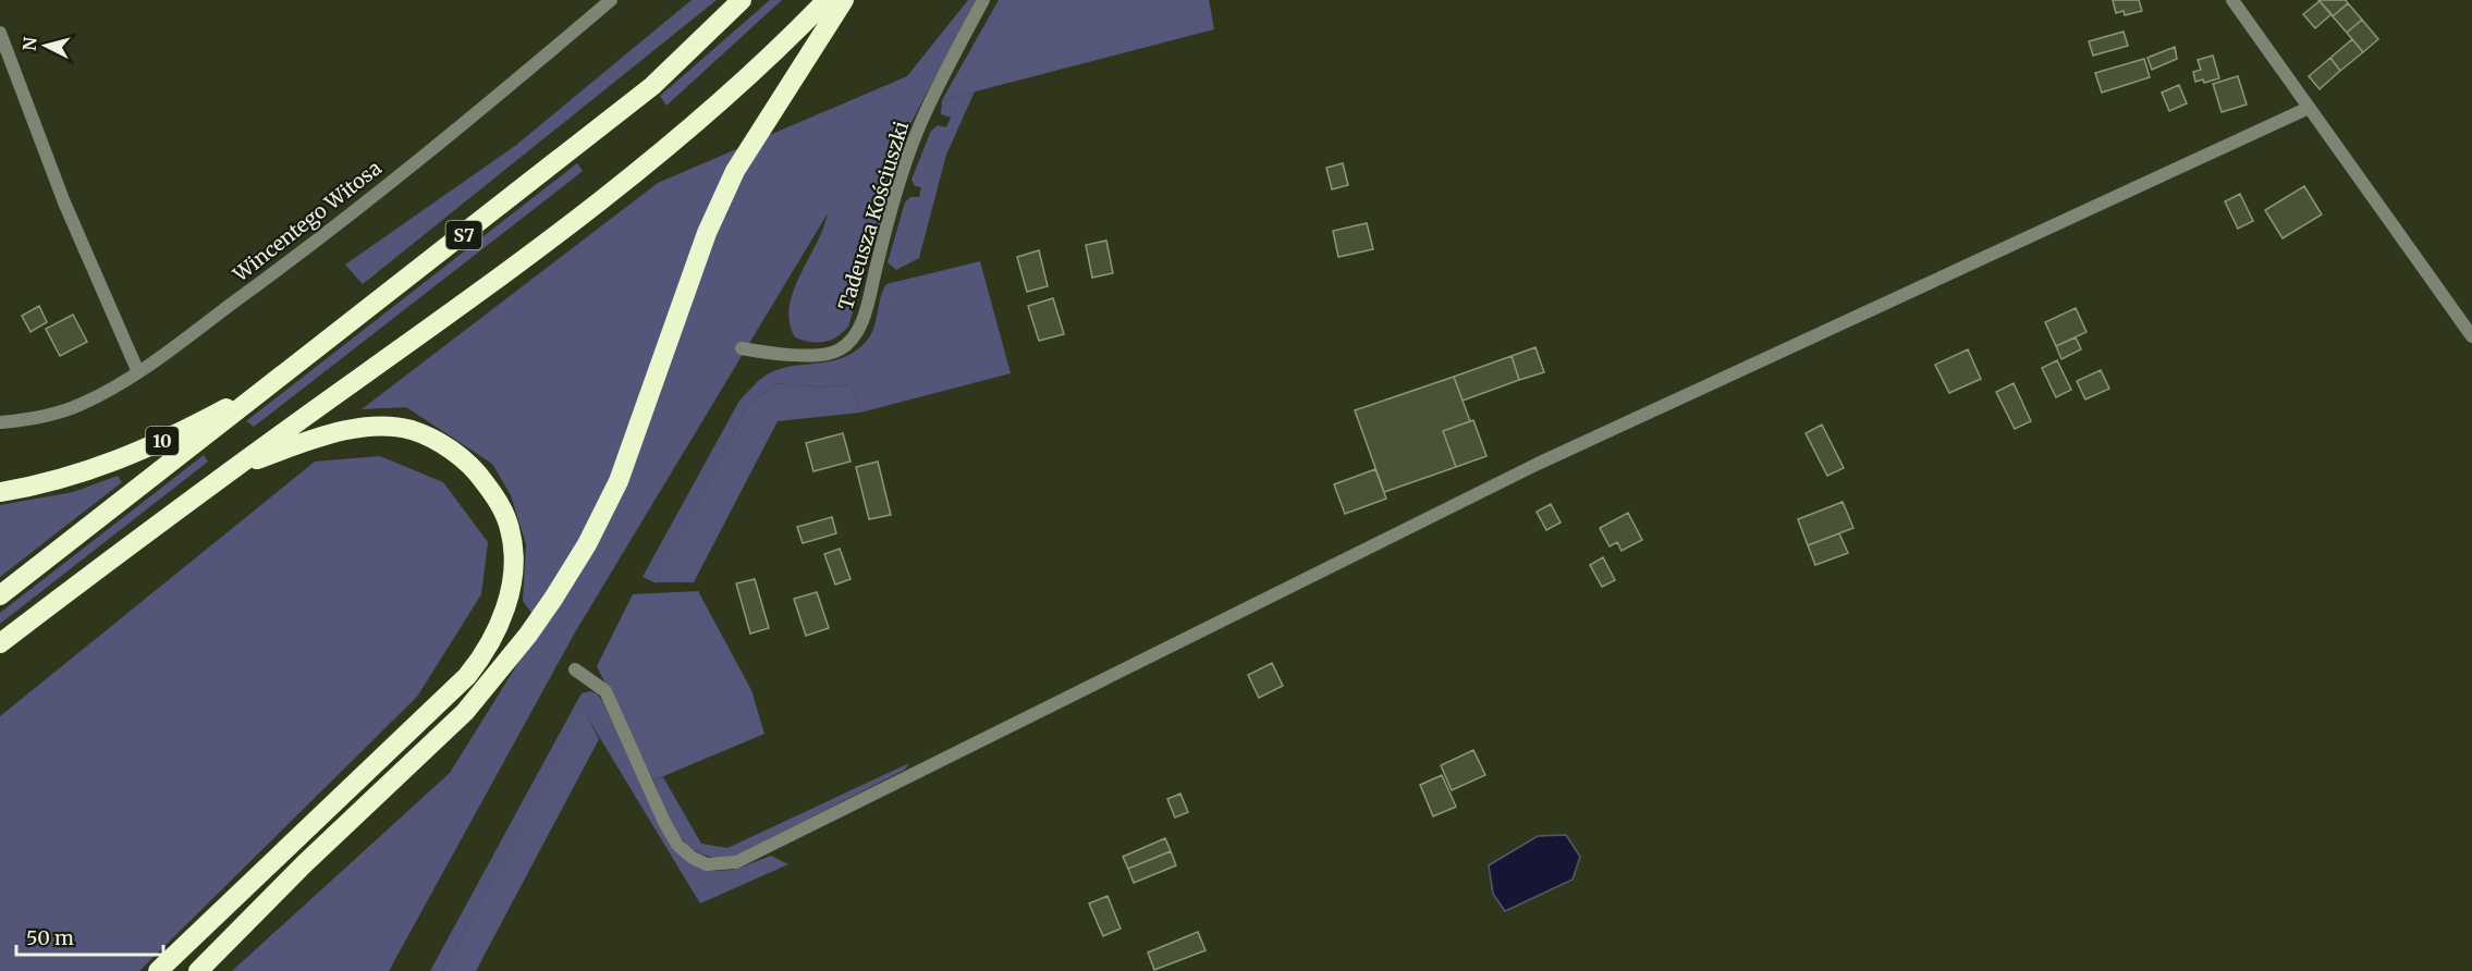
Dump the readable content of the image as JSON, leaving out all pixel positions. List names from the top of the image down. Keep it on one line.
{"streets":{"highway":["S7","10"],"street":["Tadeusza Kościuszki","Wincentego Witosa"]},"crossings":[["S7","10"]],"scale_bar":"50 m","north":"left"}
